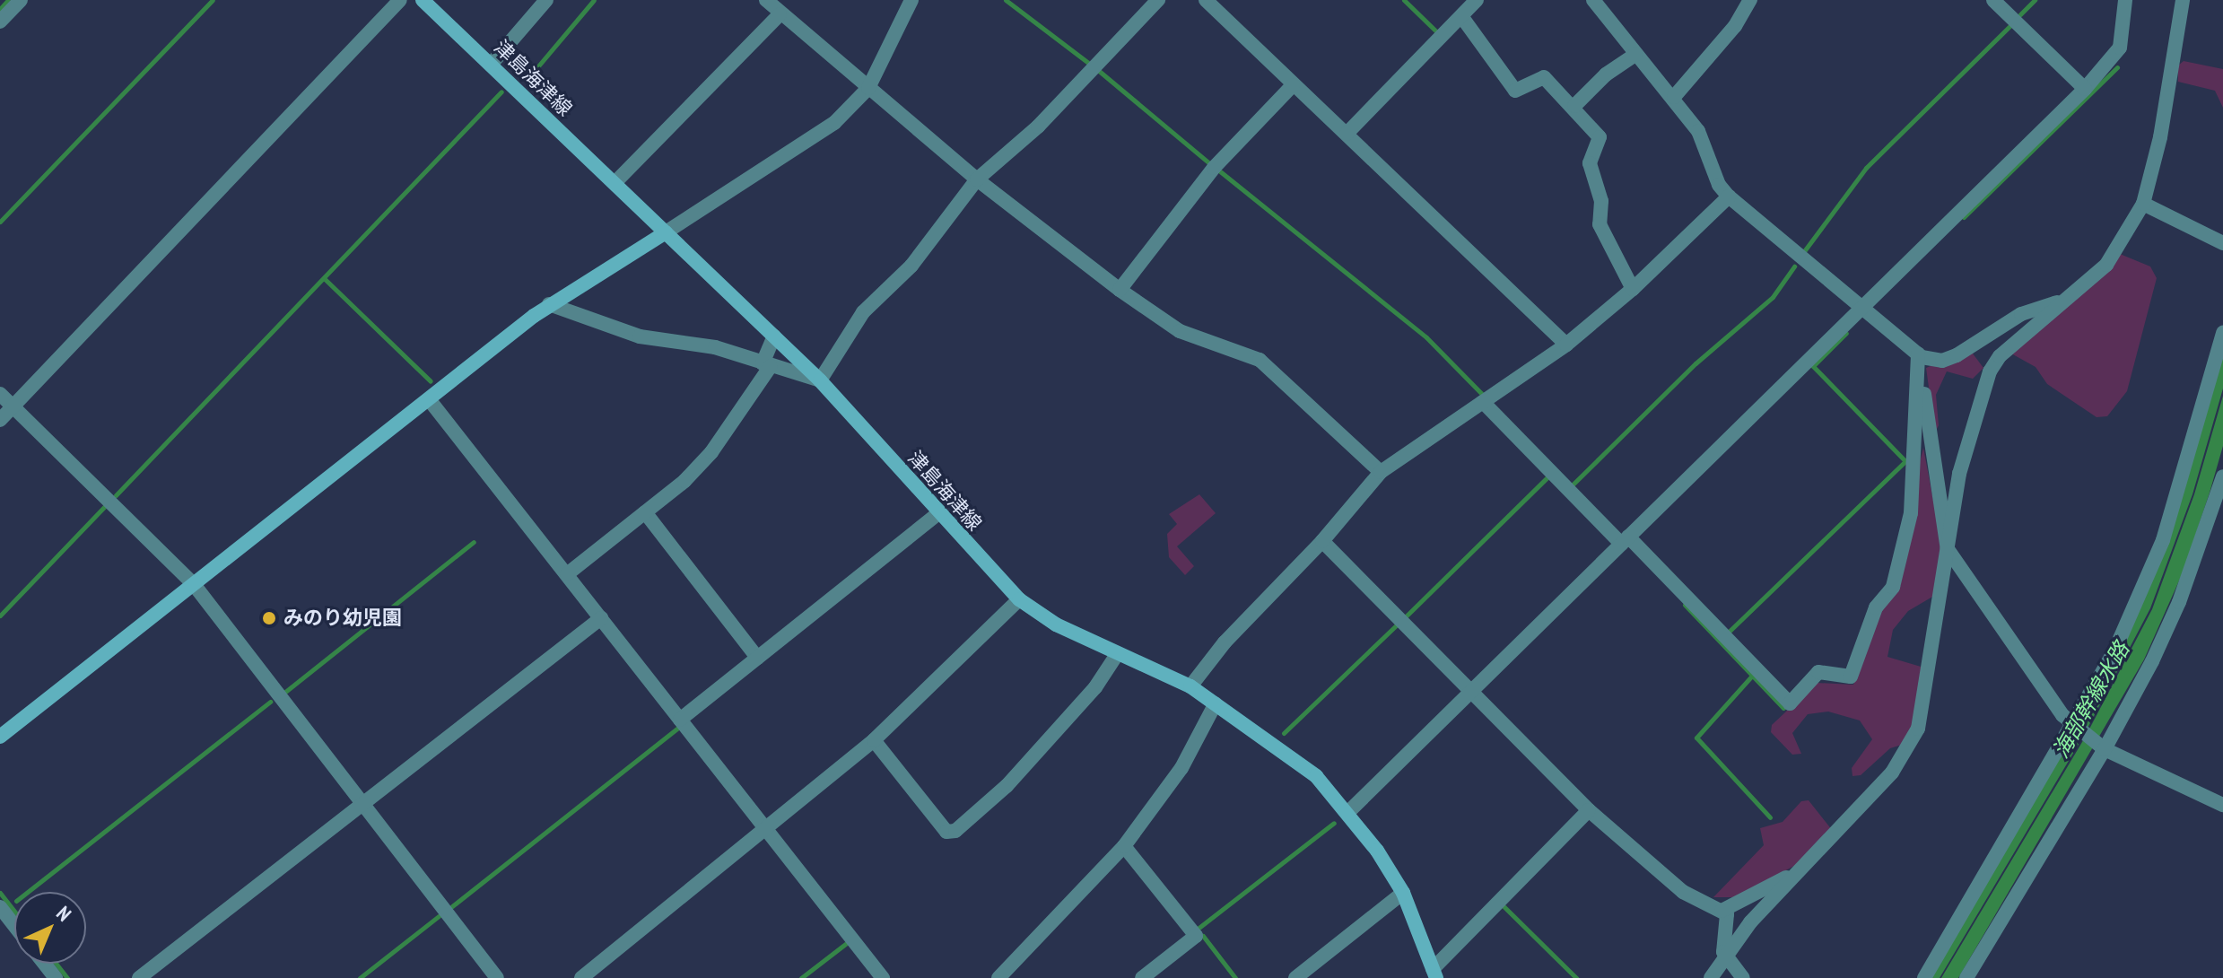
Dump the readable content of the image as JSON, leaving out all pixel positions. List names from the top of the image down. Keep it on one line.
{"streets":{"main road":["津島海津線"]},"water":["海部幹線水路"],"places":["みのり幼児園"],"north":"top right"}
